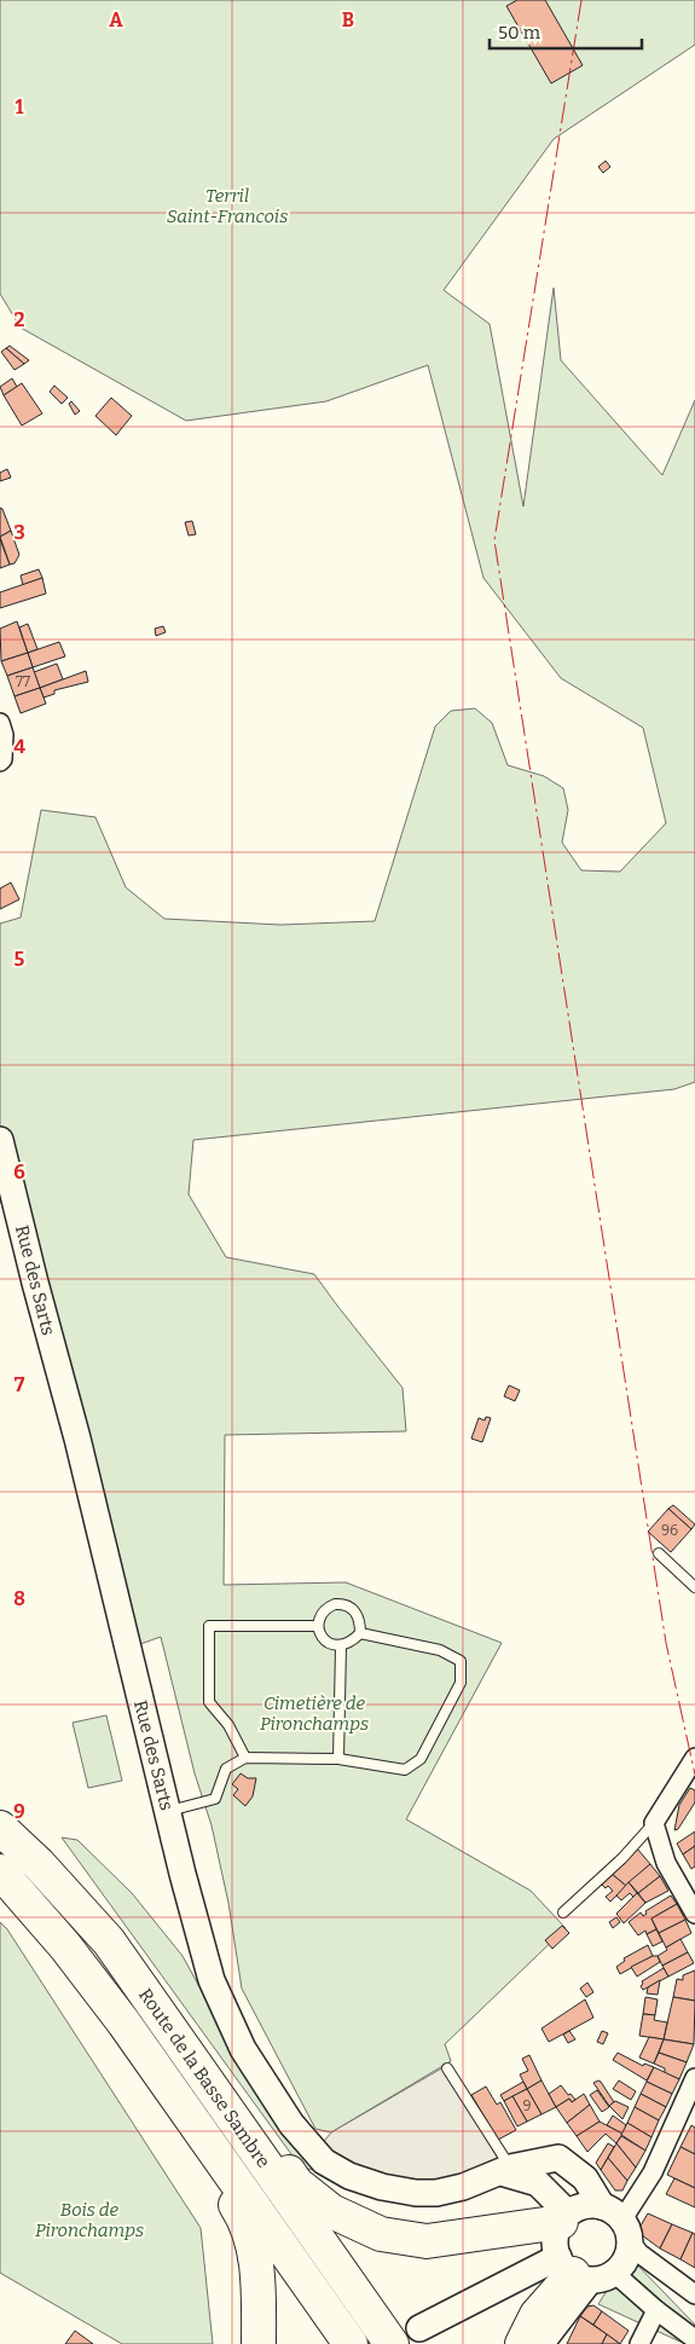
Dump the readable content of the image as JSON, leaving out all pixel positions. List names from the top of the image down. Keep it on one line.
{"streets":{"highway":["Route de la Basse Sambre"],"street":["Rue des Sarts"]},"parks":["Terril Saint-Francois","Cimetière de Pironchamps","Bois de Pironchamps"],"house_numbers":["77","96","9"],"scale_bar":"50 m","grid":{"columns":["A","B"],"rows":["1","2","3","4","5","6","7","8","9"]}}
